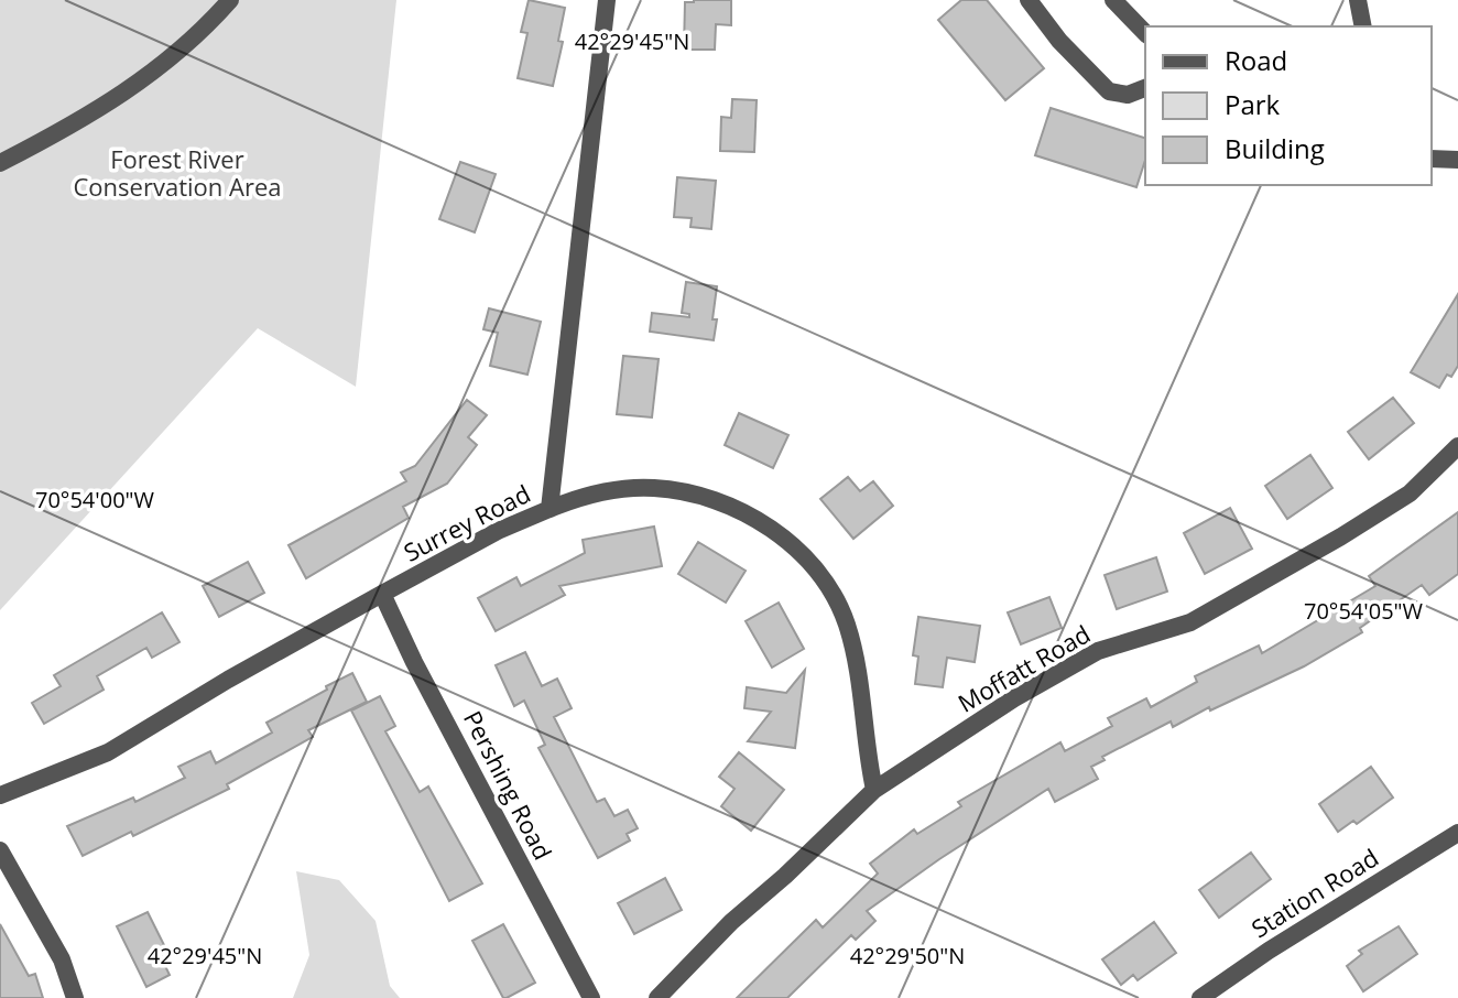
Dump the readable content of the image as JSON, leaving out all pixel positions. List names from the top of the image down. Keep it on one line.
{"streets":{"street":["Surrey Road","Moffatt Road","Pershing Road","Station Road"]},"crossings":[["Surrey Road","Pershing Road"]],"parks":["Forest River Conservation Area"],"legend":["Road","Park","Building"],"coordinates":["42°29'45\"N","70°54'00\"W","70°54'05\"W","42°29'50\"N"]}
